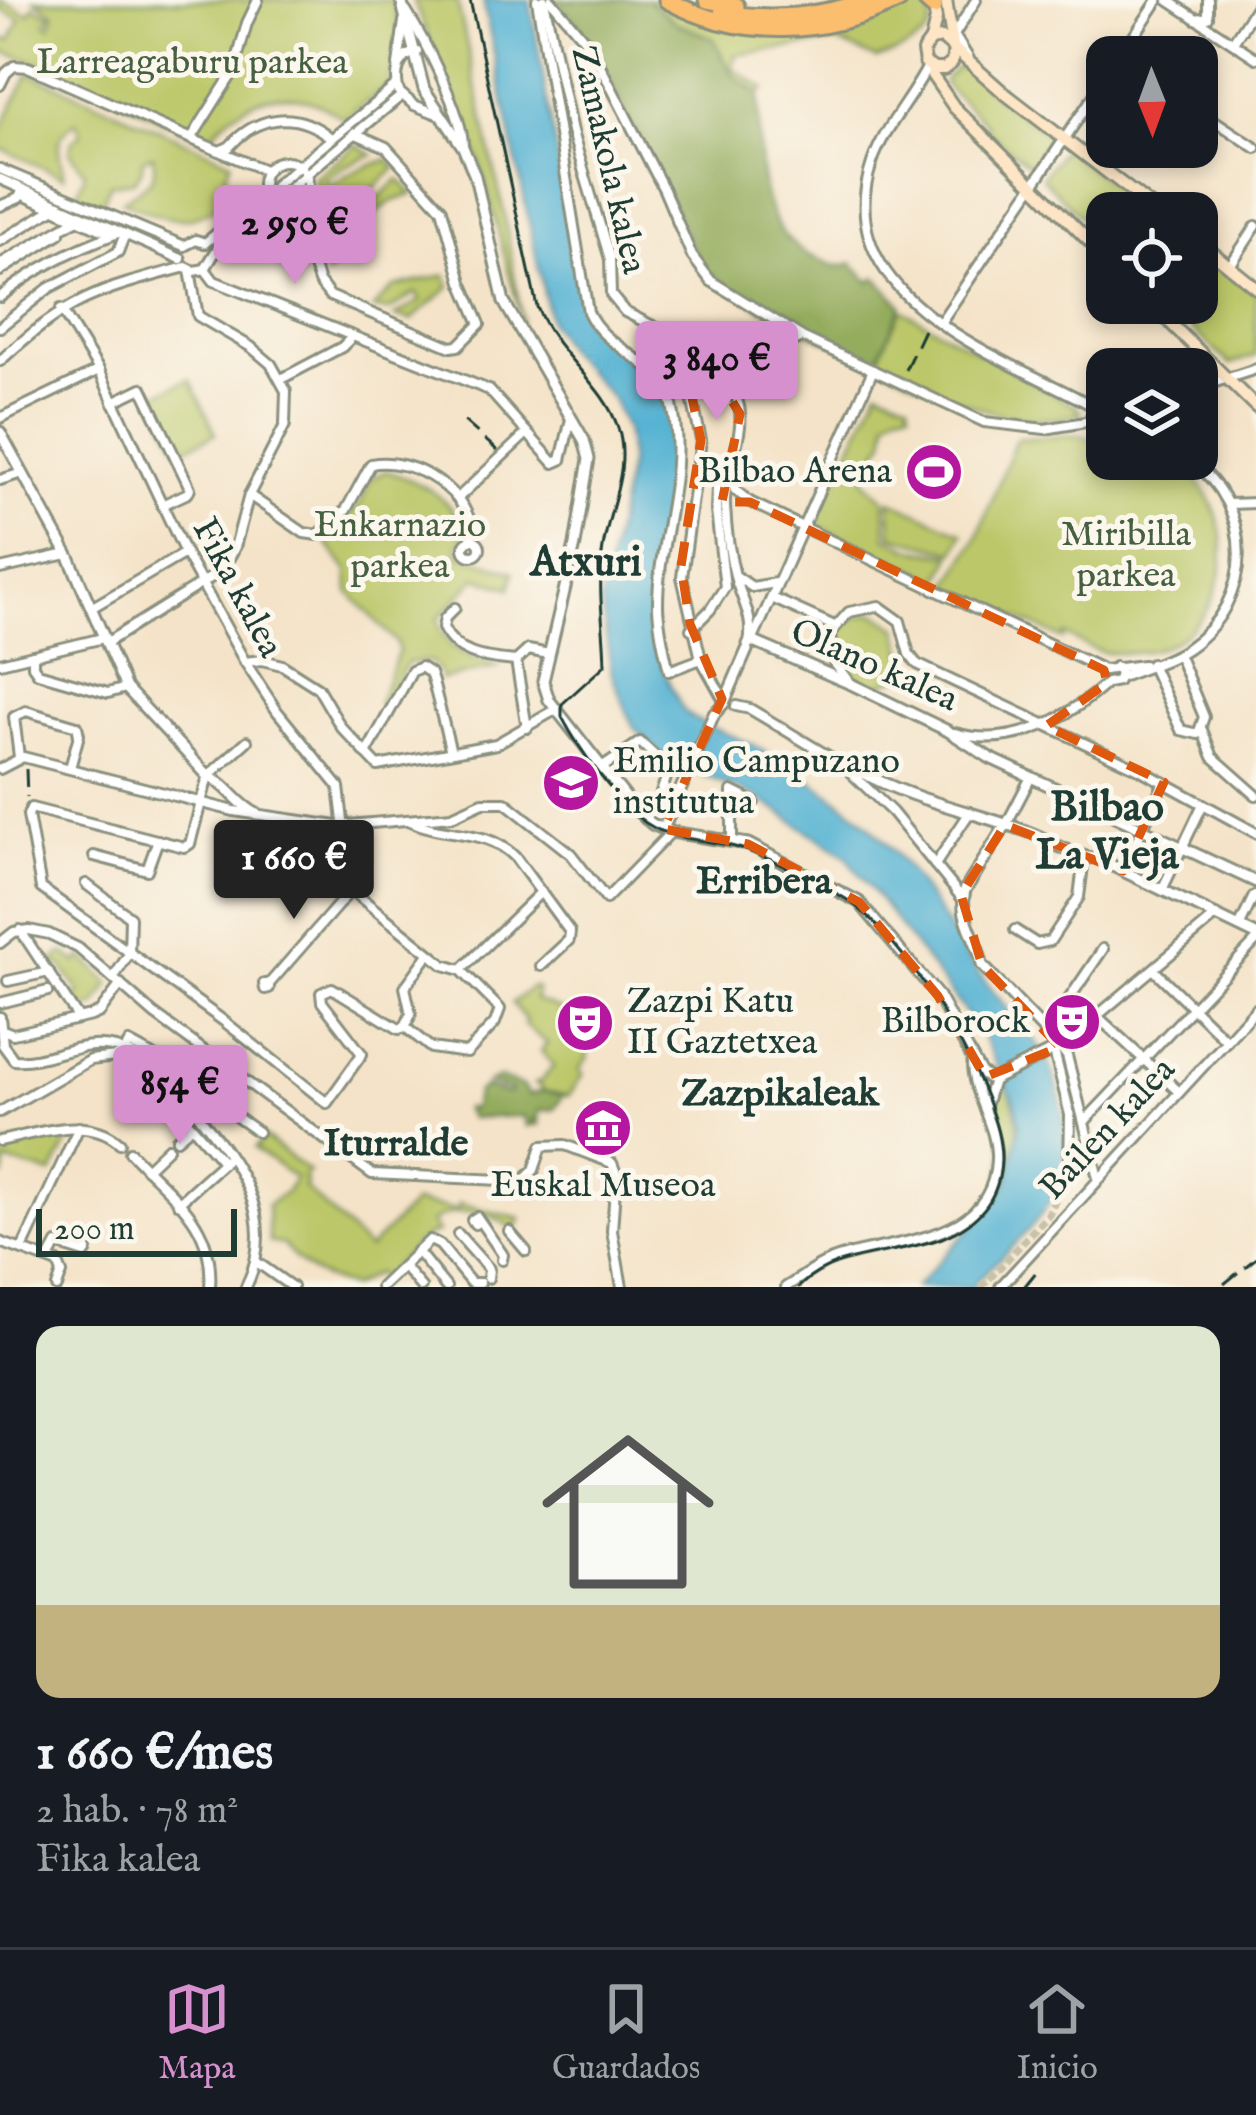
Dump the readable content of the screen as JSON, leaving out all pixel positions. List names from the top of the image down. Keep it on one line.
{"streets":{"street":["Zamakola kalea","Fika kalea","Olano kalea","Bailen kalea"]},"districts":["Atxuri","Bilbao La Vieja","Erribera","Zazpikaleak","Iturralde"],"parks":["Larreagaburu parkea","Enkarnazio parkea","Miribilla parkea"],"places":{"sports":["Bilbao Arena"],"school or university":["Emilio Campuzano institutua"],"theatre":["Bilborock","Zazpi Katu II Gaztetxea"],"museum":["Euskal Museoa"]},"scale_bar":"200 m","north":"bottom","page":{"price":["2 950 €","3 840 €","1 660 €","854 €"],"scale":"200 m","list":[{"name":"1 660 €/mes","note":"2 hab. · 78 m² · Fika kalea"}],"tabs":["Mapa","Guardados","Inicio"]}}
